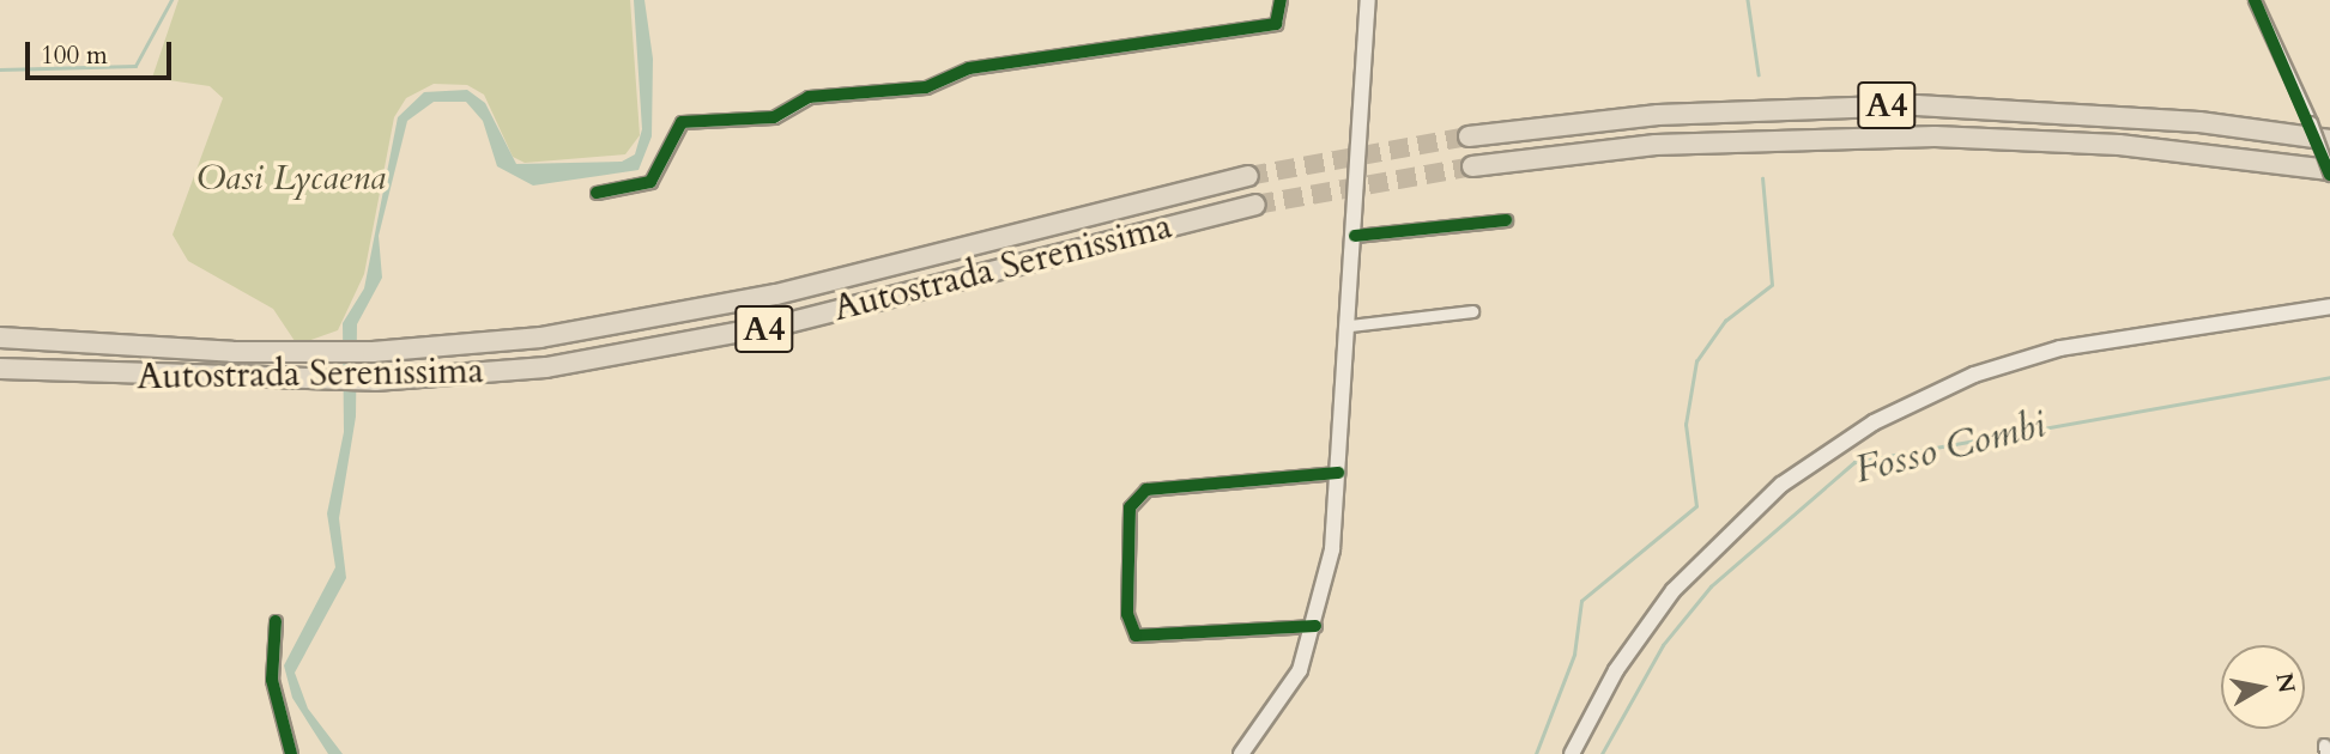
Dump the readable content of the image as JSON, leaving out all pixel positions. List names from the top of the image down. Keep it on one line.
{"streets":{"highway":["A4","Autostrada Serenissima"]},"water":["Fosso Combi"],"parks":["Oasi Lycaena"],"scale_bar":"100 m","north":"right"}
